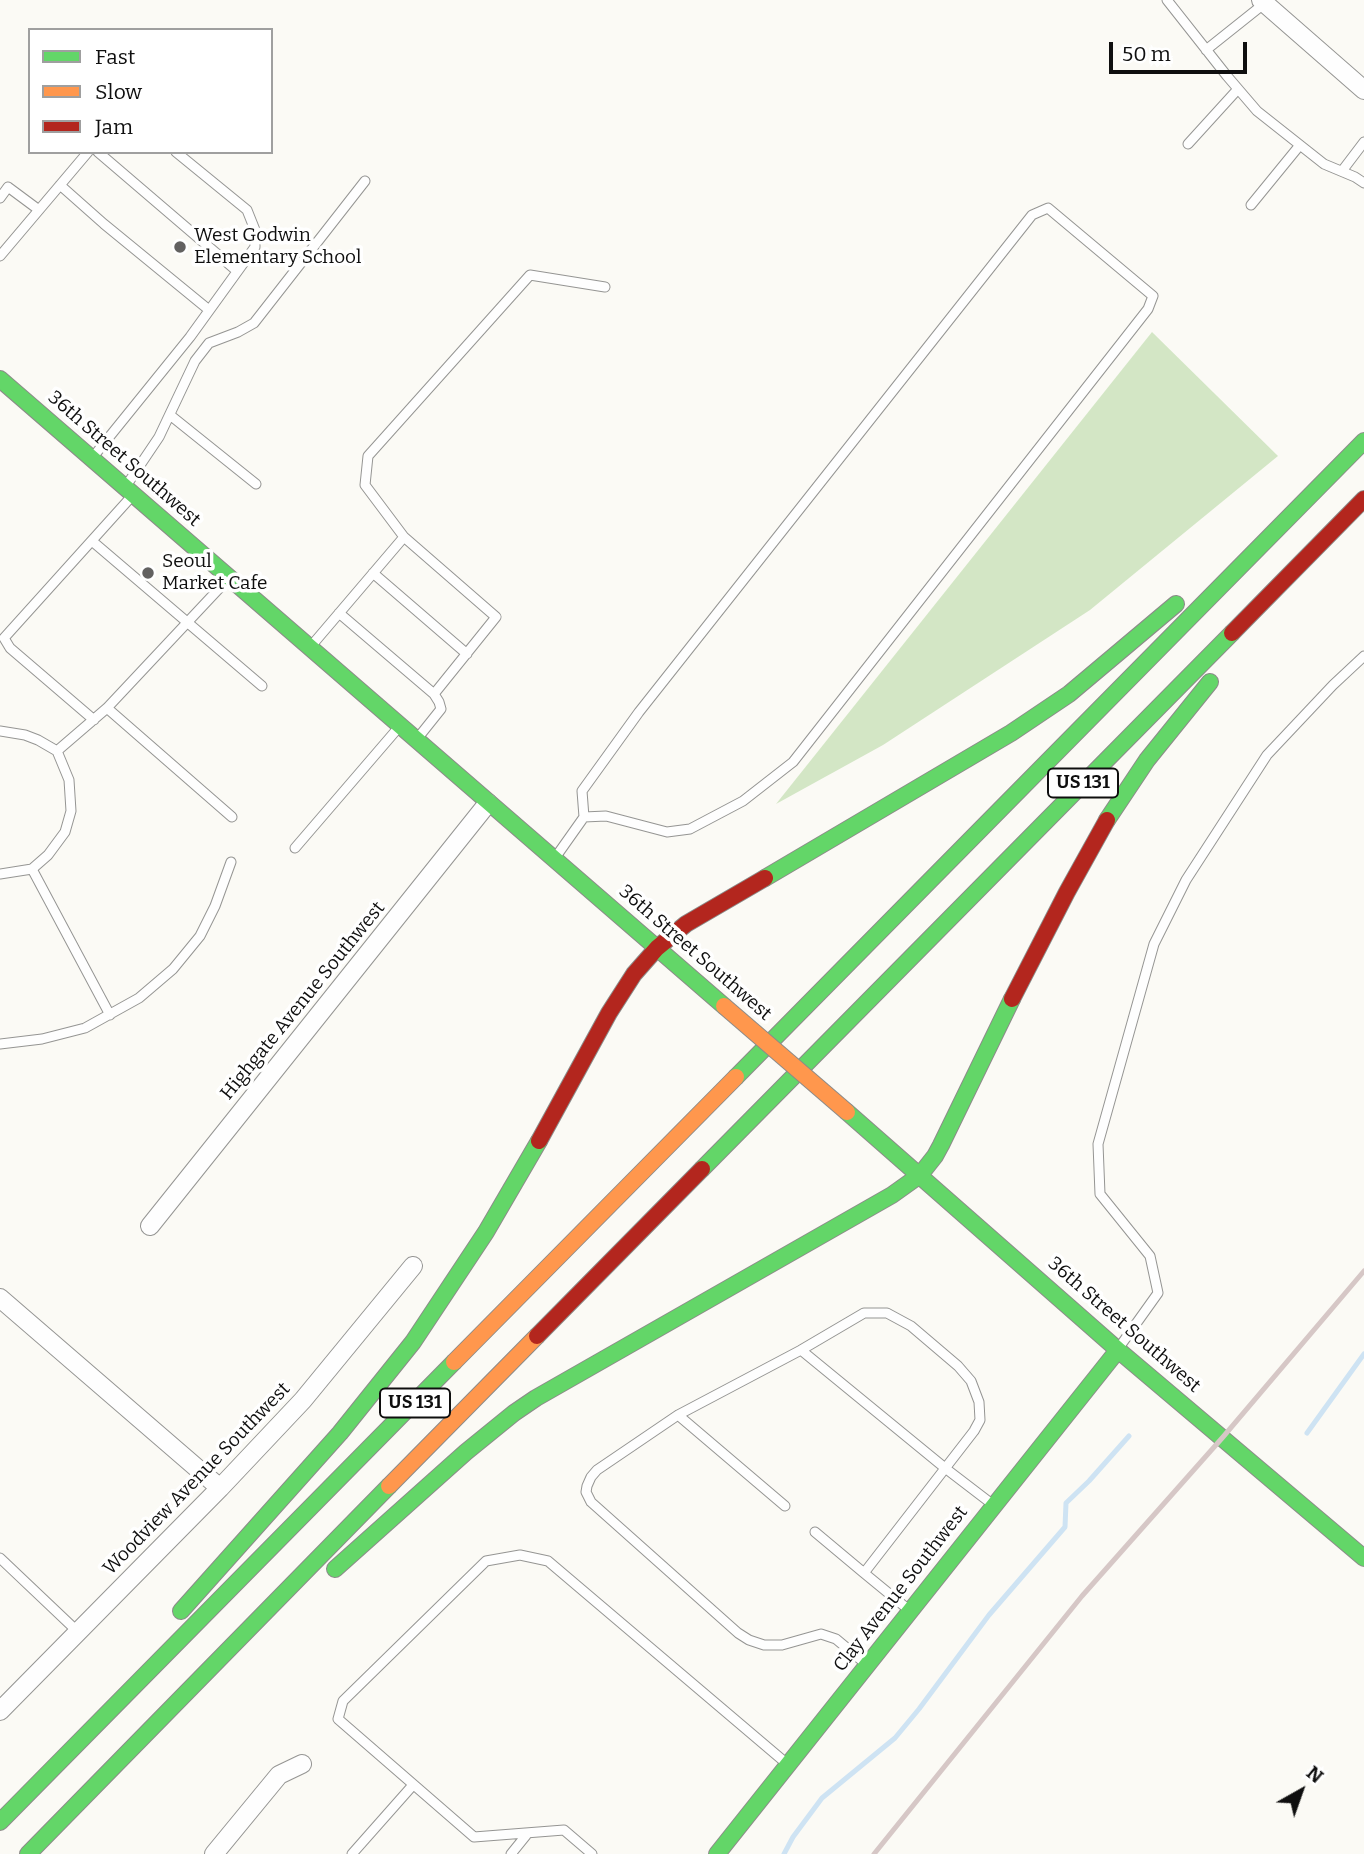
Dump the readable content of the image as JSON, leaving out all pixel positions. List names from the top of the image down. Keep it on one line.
{"streets":{"main road":["36th Street Southwest","US 131","Clay Avenue Southwest"],"street":["Highgate Avenue Southwest","Woodview Avenue Southwest"]},"crossings":[["36th Street Southwest","Highgate Avenue Southwest"],["36th Street Southwest","Clay Avenue Southwest"]],"places":["West Godwin Elementary School","Seoul Market Cafe"],"legend":["Fast","Slow","Jam"],"scale_bar":"50 m","north":"top right"}
